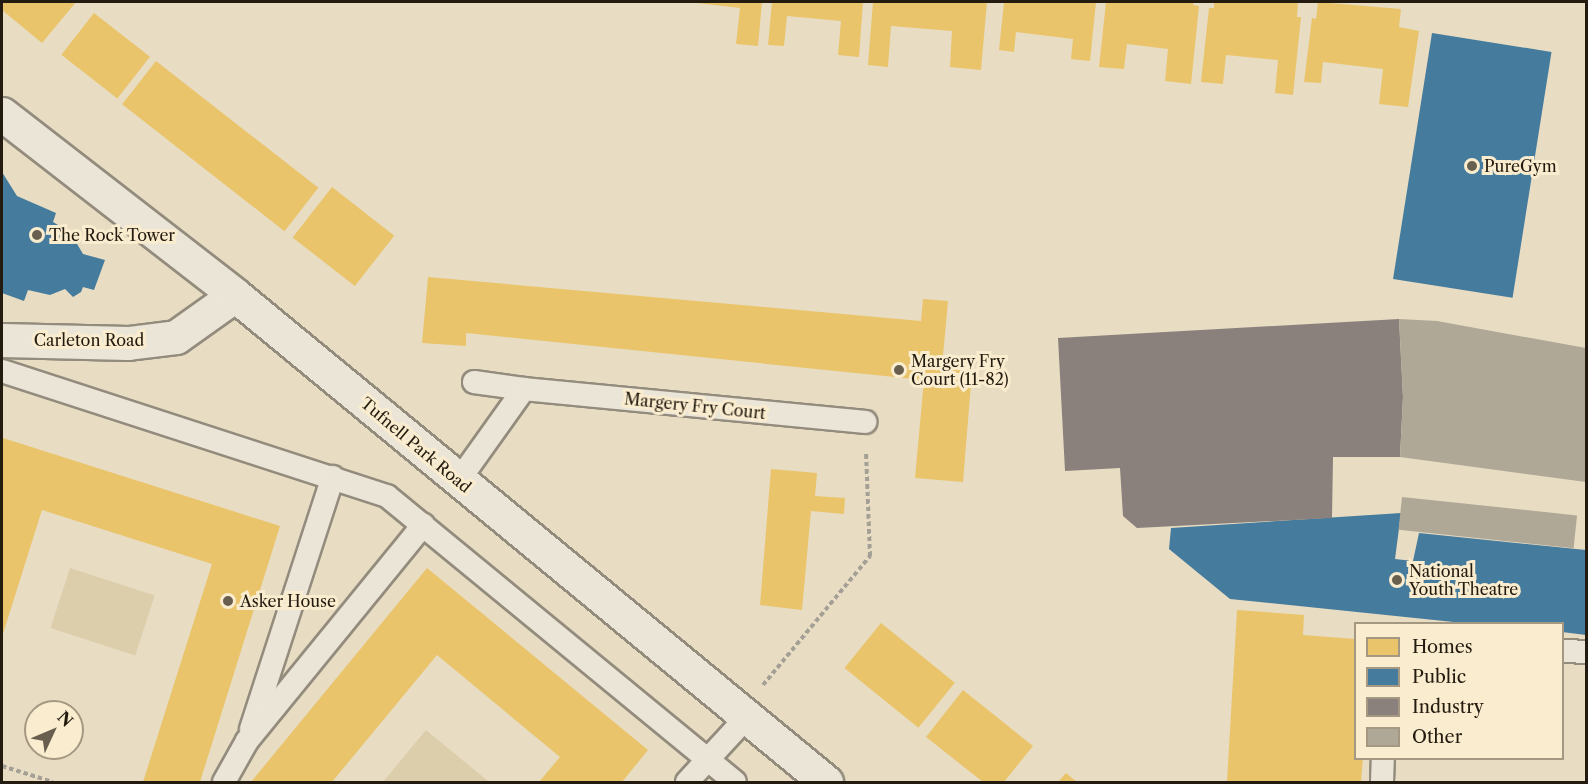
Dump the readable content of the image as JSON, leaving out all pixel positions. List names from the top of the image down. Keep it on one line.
{"streets":{"street":["Carleton Road","Tufnell Park Road"],"lane":["Margery Fry Court"]},"crossings":[["Carleton Road","Tufnell Park Road"]],"places":["PureGym","The Rock Tower","Margery Fry Court (11-82)","National Youth Theatre","Asker House"],"legend":["Homes","Public","Industry","Other"],"north":"top right"}
